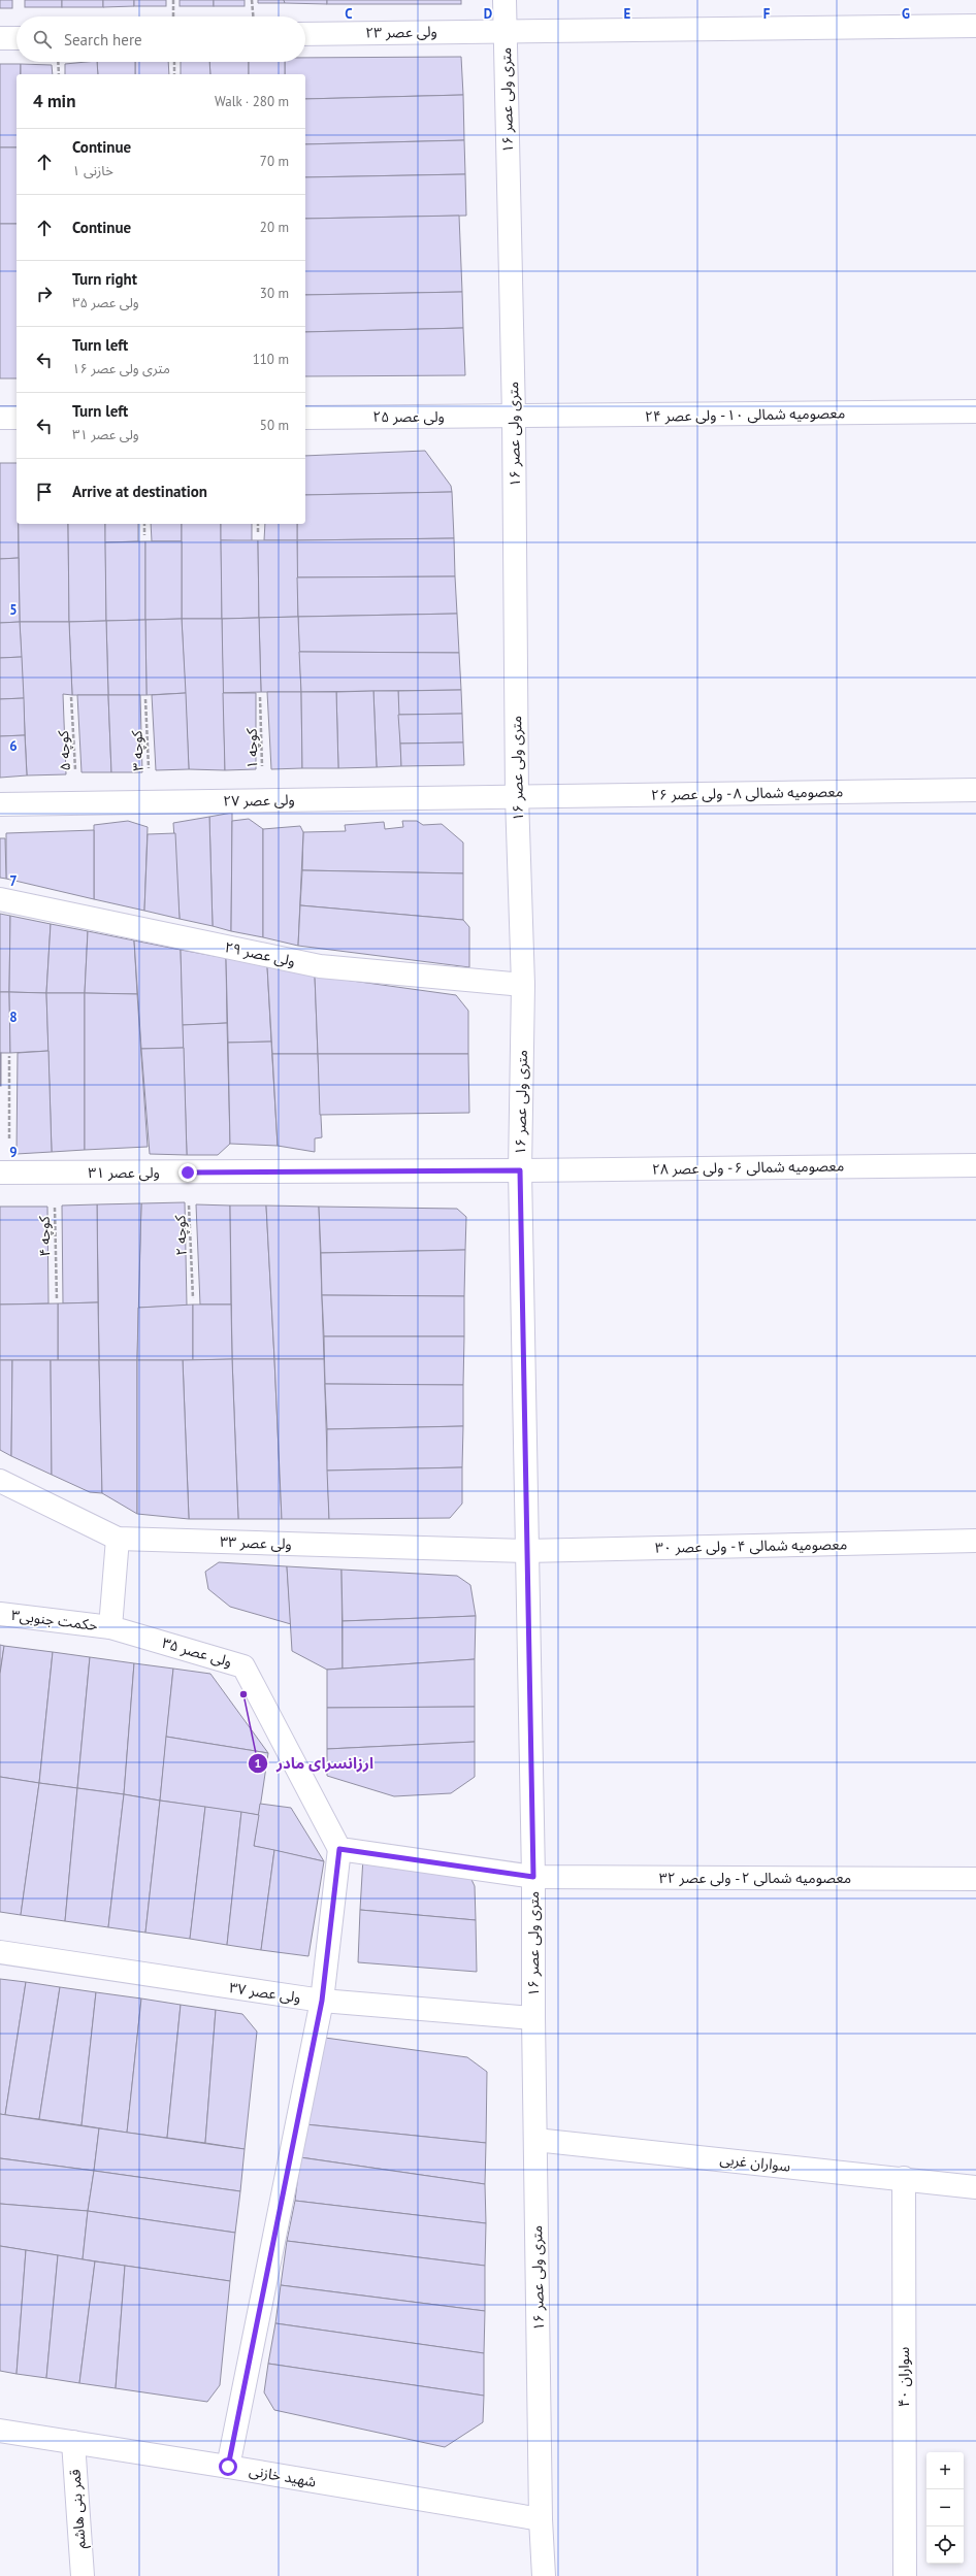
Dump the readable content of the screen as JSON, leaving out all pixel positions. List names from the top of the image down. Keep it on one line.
{"streets":{"street":["ولی عصر ۲۳","۱۶ متری ولی عصر","معصومیه شمالی ۱۰ - ولی عصر ۲۴","ولی عصر ۲۵","معصومیه شمالی ۸ - ولی عصر ۲۶","ولی عصر ۲۷","ولی عصر ۲۹","معصومیه شمالی ۶ - ولی عصر ۲۸","ولی عصر ۳۱","ولی عصر ۳۳","معصومیه شمالی ۴ - ولی عصر ۳۰","حکمت جنوبی۳","ولی عصر ۳۵","معصومیه شمالی ۲ - ولی عصر ۳۲","ولی عصر ۳۷","سواران غربی","سواران ۴۰","شهید خازنی","قمر بنی هاشم"],"path":["کوچه ۱","کوچه ۵","کوچه ۳","کوچه ۲","کوچه ۴"]},"crossings":[["ولی عصر ۲۳","۱۶ متری ولی عصر"],["۱۶ متری ولی عصر","معصومیه شمالی ۱۰ - ولی عصر ۲۴"],["۱۶ متری ولی عصر","ولی عصر ۲۵"],["۱۶ متری ولی عصر","معصومیه شمالی ۸ - ولی عصر ۲۶"],["۱۶ متری ولی عصر","ولی عصر ۲۷"],["۱۶ متری ولی عصر","ولی عصر ۲۹"],["۱۶ متری ولی عصر","معصومیه شمالی ۶ - ولی عصر ۲۸"],["۱۶ متری ولی عصر","ولی عصر ۳۱"],["۱۶ متری ولی عصر","ولی عصر ۳۳"],["۱۶ متری ولی عصر","معصومیه شمالی ۴ - ولی عصر ۳۰"],["۱۶ متری ولی عصر","معصومیه شمالی ۲ - ولی عصر ۳۲"],["۱۶ متری ولی عصر","ولی عصر ۳۷"],["۱۶ متری ولی عصر","سواران غربی"],["۱۶ متری ولی عصر","شهید خازنی"],["معصومیه شمالی ۱۰ - ولی عصر ۲۴","ولی عصر ۲۵"],["کوچه ۱","ولی عصر ۲۷"],["کوچه ۵","ولی عصر ۲۷"],["کوچه ۳","ولی عصر ۲۷"],["معصومیه شمالی ۸ - ولی عصر ۲۶","ولی عصر ۲۷"],["معصومیه شمالی ۶ - ولی عصر ۲۸","ولی عصر ۳۱"],["ولی عصر ۳۱","کوچه ۲"],["ولی عصر ۳۱","کوچه ۴"],["ولی عصر ۳۳","معصومیه شمالی ۴ - ولی عصر ۳۰"],["حکمت جنوبی۳","ولی عصر ۳۵"],["سواران غربی","سواران ۴۰"],["شهید خازنی","قمر بنی هاشم"]],"places":["ارزانسرای مادر"],"page":{"search":"Search here","heading":["4 min","Walk · 280 m"],"list":[["Continue","خازنی ۱","70 m"],["Continue","20 m"],["Turn right","ولی عصر ۳۵","30 m"],["Turn left","۱۶ متری ولی عصر","110 m"],["Turn left","ولی عصر ۳۱","50 m"],"Arrive at destination"],"map_buttons":["+","−"]},"grid":{"columns":["C","D","E","F","G"],"rows":["5","6","7","8","9"]}}
